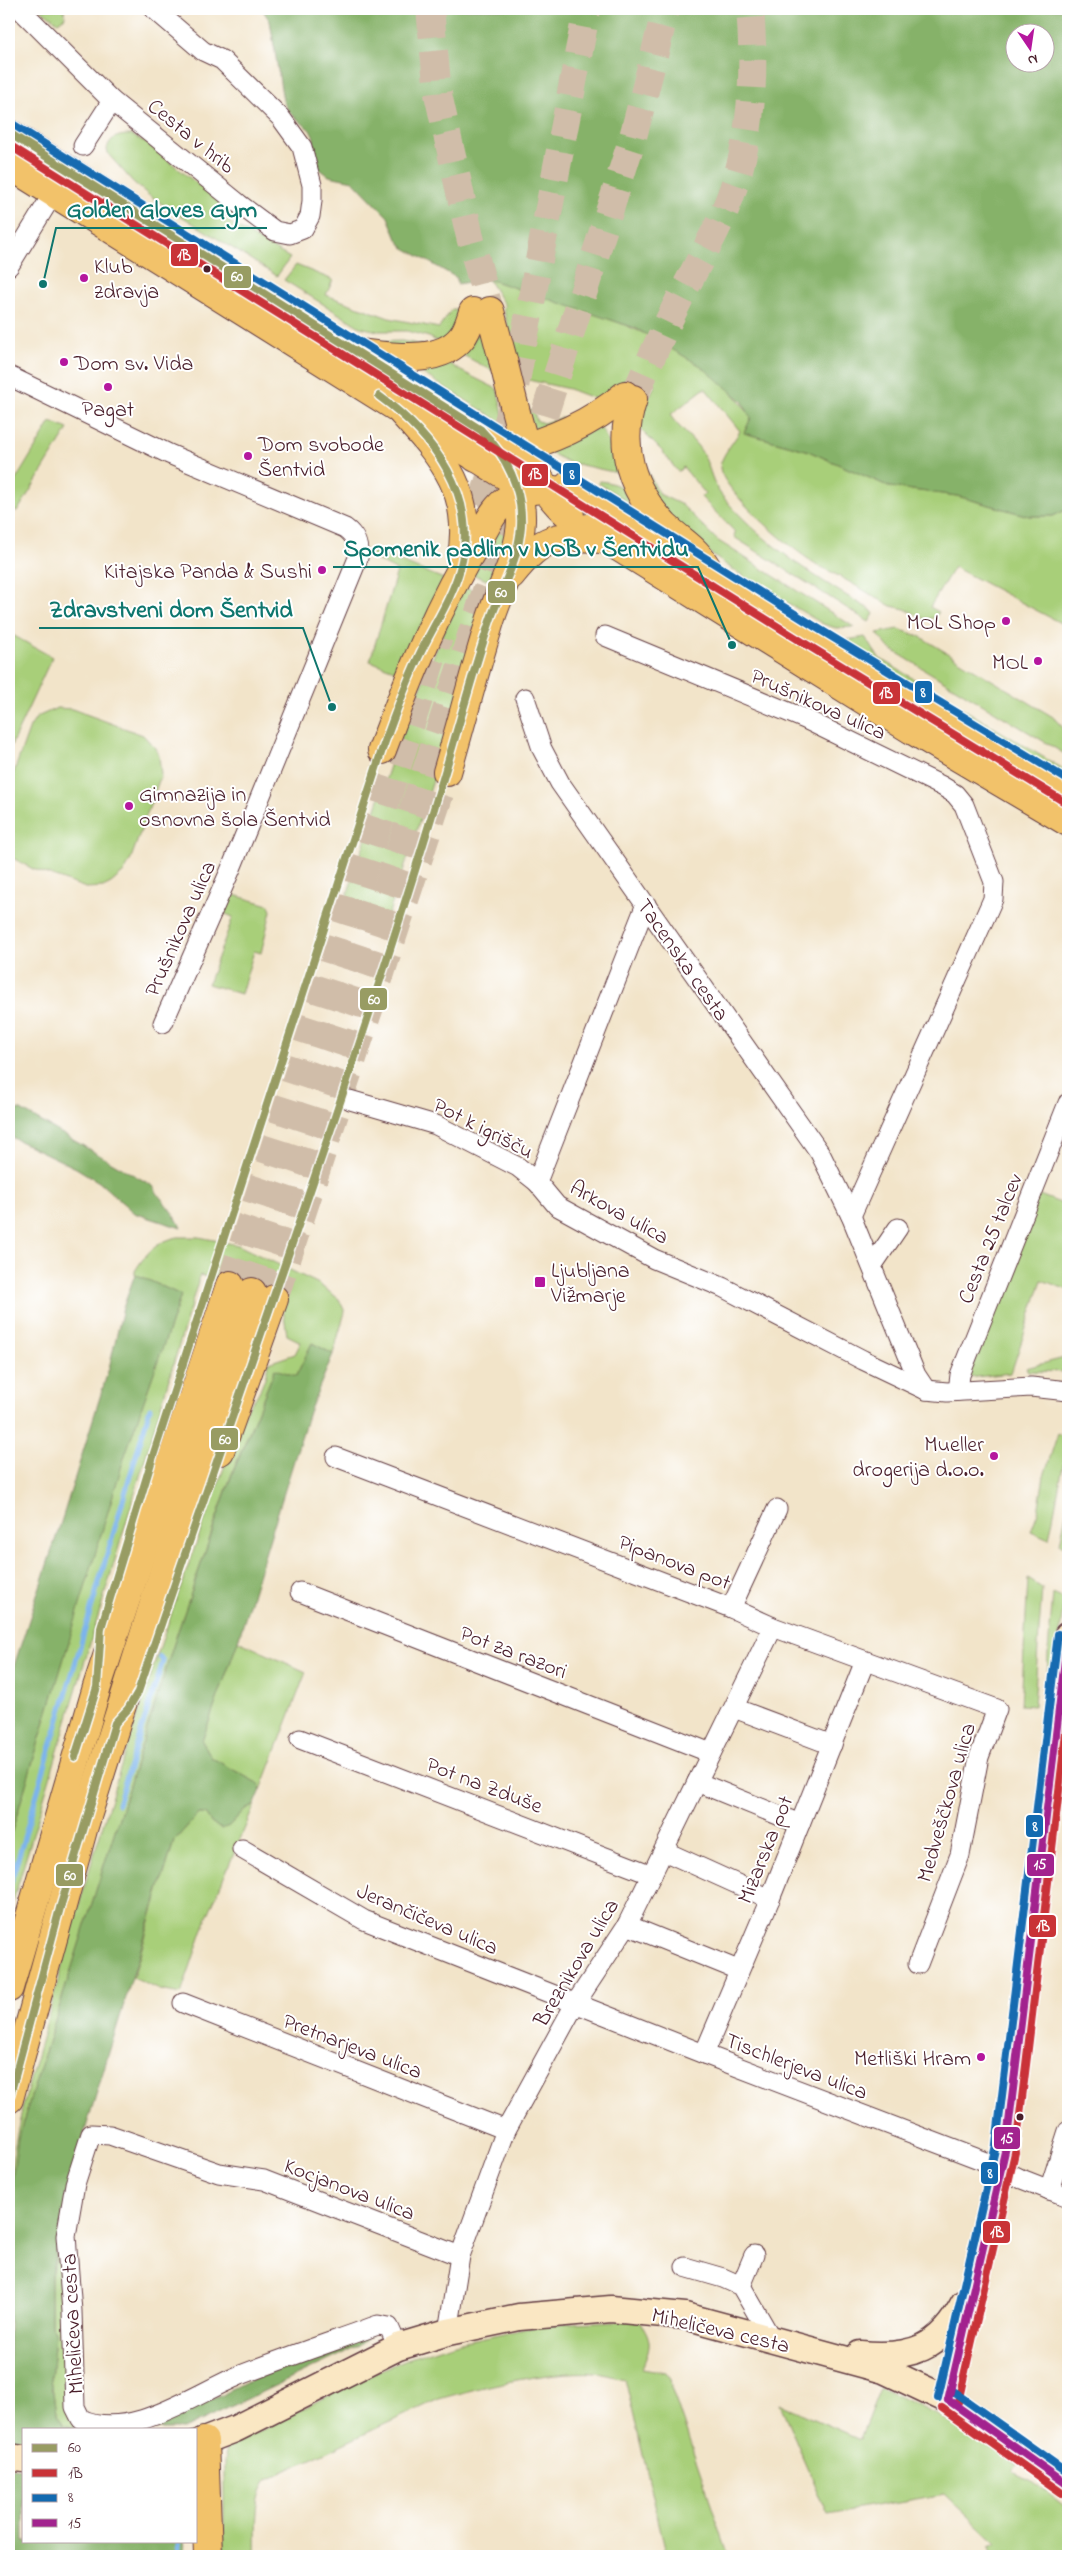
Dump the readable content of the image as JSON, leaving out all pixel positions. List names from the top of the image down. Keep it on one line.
{"streets":{"street":["Cesta v hrib","Prušnikova ulica","Tacenska cesta","Pot k igrišču","Arkova ulica","Cesta 25 talcev","Pipanova pot","Pot za razori","Pot na Zduše","Medveščkova ulica","Mizarska pot","Jerančičeva ulica","Breznikova ulica","Pretnarjeva ulica","Tischlerjeva ulica","Kocjanova ulica","Miheličeva cesta"]},"crossings":[["Prušnikova ulica","Tacenska cesta"],["Tacenska cesta","Arkova ulica"],["Pot k igrišču","Arkova ulica"],["Pipanova pot","Medveščkova ulica"],["Pipanova pot","Mizarska pot"],["Pipanova pot","Breznikova ulica"],["Pot za razori","Breznikova ulica"],["Pot na Zduše","Breznikova ulica"],["Mizarska pot","Tischlerjeva ulica"],["Jerančičeva ulica","Breznikova ulica"],["Jerančičeva ulica","Tischlerjeva ulica"],["Breznikova ulica","Pretnarjeva ulica"],["Breznikova ulica","Tischlerjeva ulica"],["Breznikova ulica","Kocjanova ulica"],["Breznikova ulica","Miheličeva cesta"],["Kocjanova ulica","Miheličeva cesta"]],"places":{"other":["Klub zdravja","Golden Gloves Gym","Dom sv. Vida","Pagat","Dom svobode Šentvid","Kitajska Panda & Sushi","MOL Shop","Spomenik padlim v NOB v Šentvidu","MOL","Zdravstveni dom Šentvid","Gimnazija in osnovna šola Šentvid","Mueller drogerija d.o.o.","Metliški Hram"],"transit":["Ljubljana Vižmarje"]},"lines":["transit line 8","transit line 60","transit line 1B","transit line 15"],"legend":["60","1B","8","15"],"north":"bottom"}
